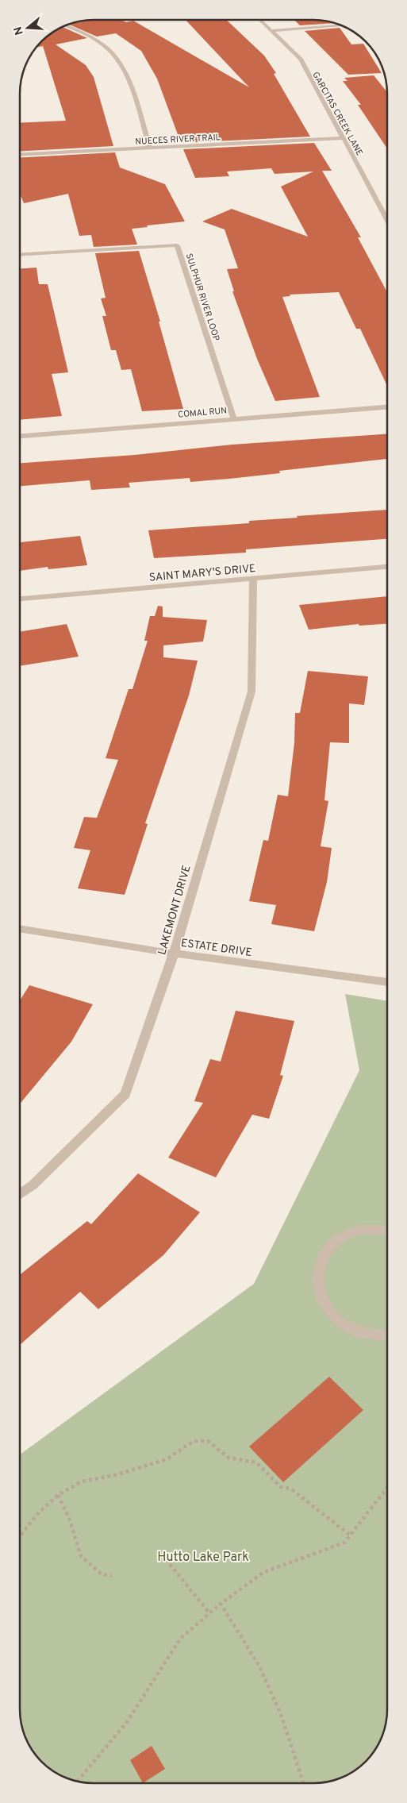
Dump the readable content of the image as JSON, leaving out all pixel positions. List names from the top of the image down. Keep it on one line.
{"streets":{"street":["GARCITAS CREEK LANE","NUECES RIVER TRAIL","SULPHUR RIVER LOOP","COMAL RUN","SAINT MARY'S DRIVE","LAKEMONT DRIVE","ESTATE DRIVE"]},"crossings":[["GARCITAS CREEK LANE","NUECES RIVER TRAIL"],["SULPHUR RIVER LOOP","COMAL RUN"],["SAINT MARY'S DRIVE","LAKEMONT DRIVE"],["LAKEMONT DRIVE","ESTATE DRIVE"]],"parks":["Hutto Lake Park"],"north":"left"}
